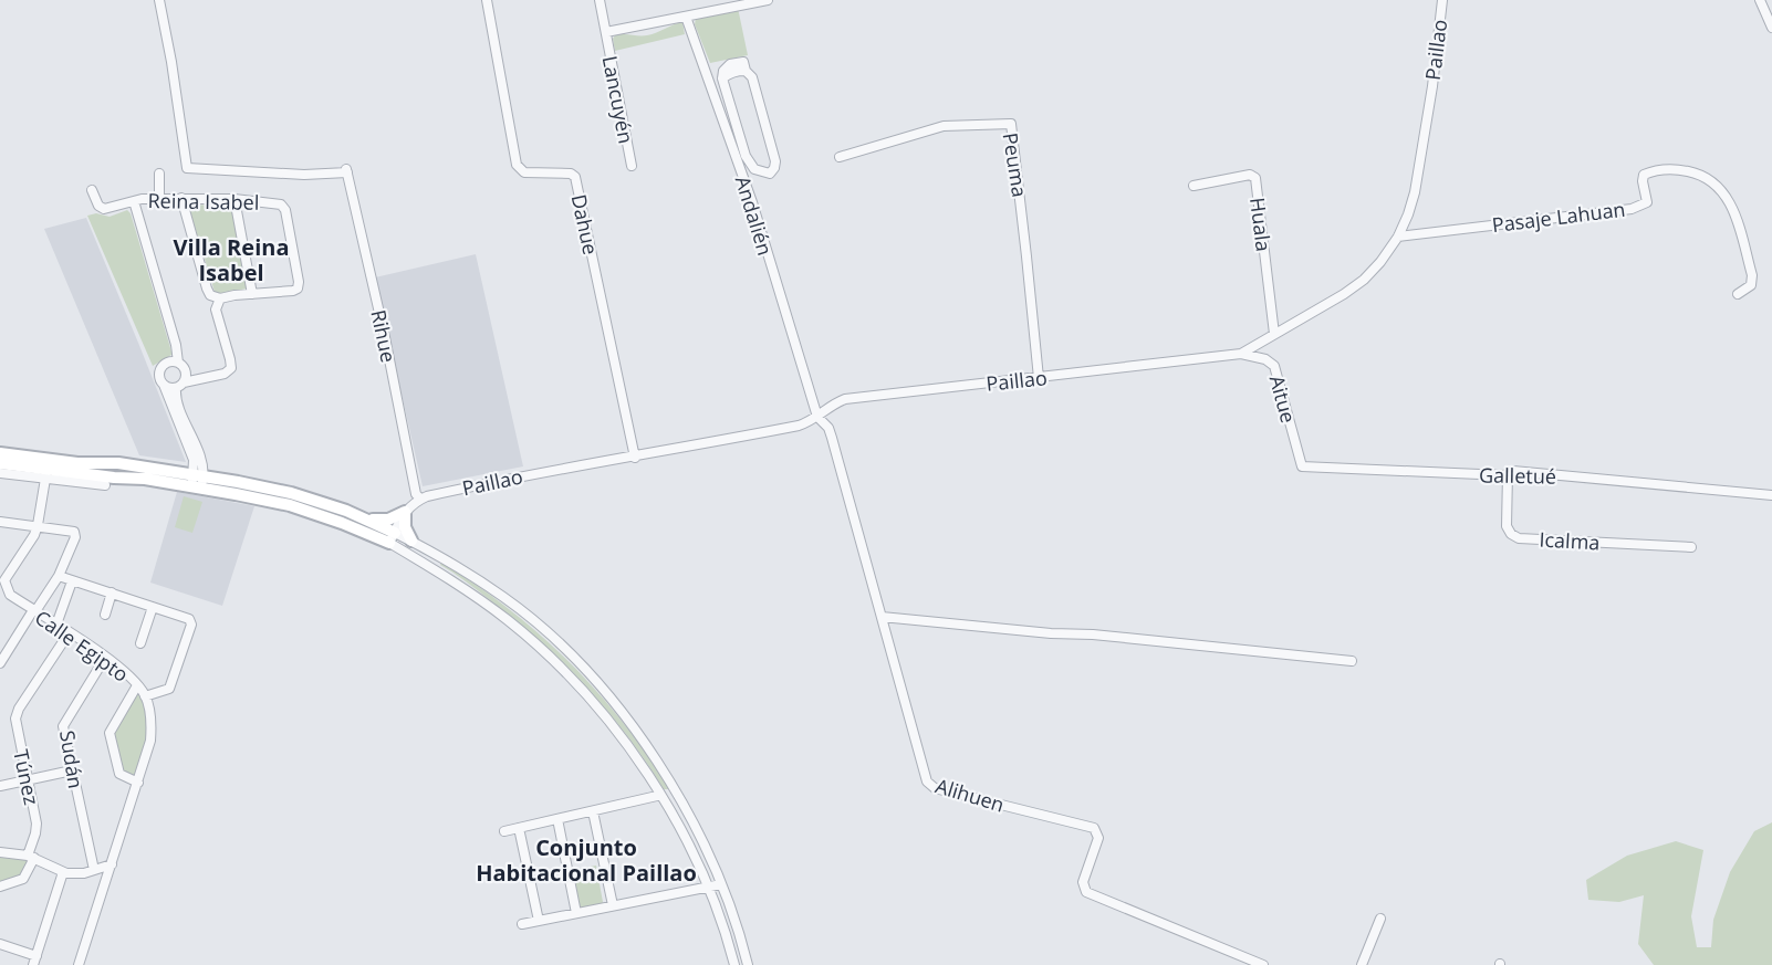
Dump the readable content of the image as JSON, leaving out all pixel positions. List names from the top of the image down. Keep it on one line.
{"streets":{"street":["Paillao","Lancuyén","Peuma","Reina Isabel","Andalién","Pasaje Lahuan","Dahue","Huala","Rihue","Aitue","Galletué","Icalma","Calle Egipto","Sudán","Túnez","Alihuen"]},"crossings":[["Paillao","Peuma"],["Paillao","Andalién"],["Paillao","Pasaje Lahuan"],["Paillao","Dahue"],["Paillao","Huala"],["Paillao","Rihue"],["Paillao","Aitue"],["Paillao","Alihuen"],["Lancuyén","Andalién"],["Andalién","Alihuen"],["Aitue","Galletué"],["Galletué","Icalma"],["Calle Egipto","Sudán"],["Calle Egipto","Túnez"]],"districts":["Villa Reina Isabel","Conjunto Habitacional Paillao"]}
